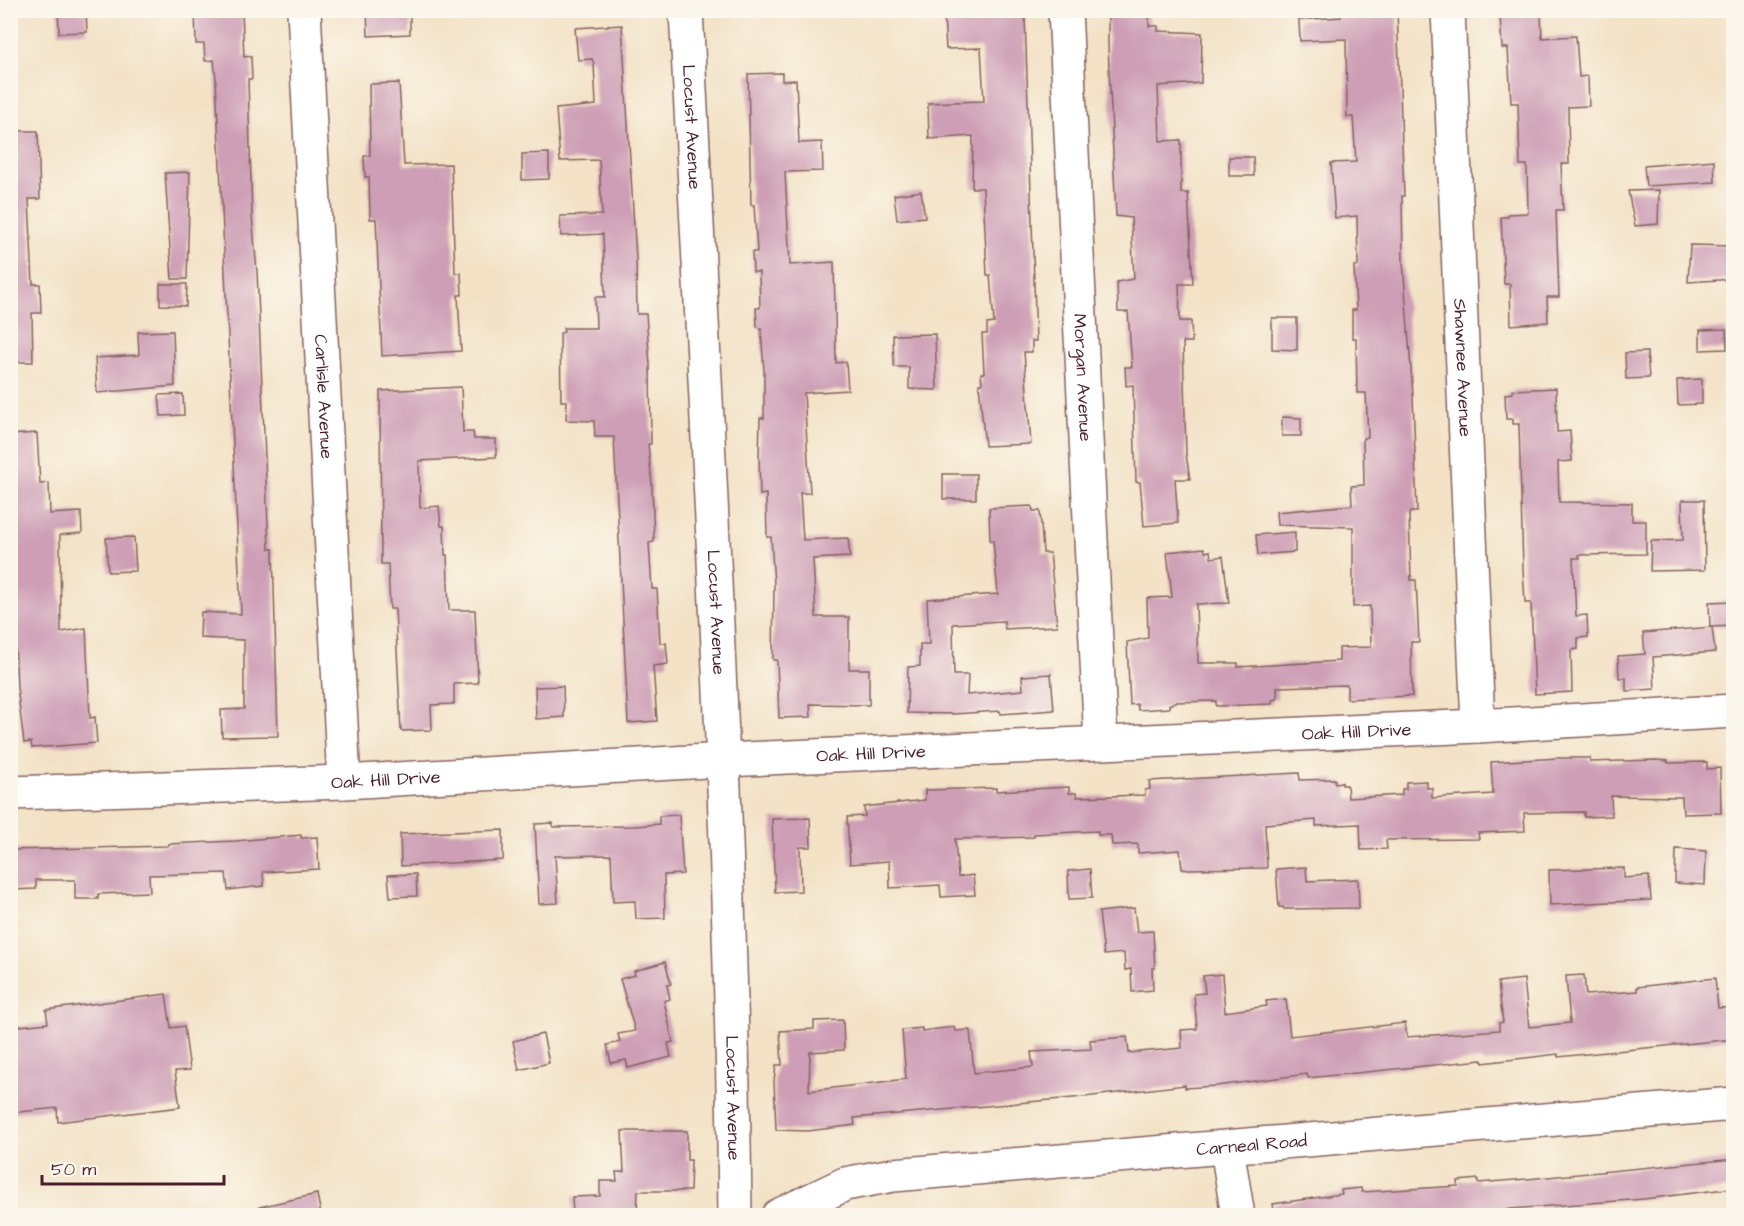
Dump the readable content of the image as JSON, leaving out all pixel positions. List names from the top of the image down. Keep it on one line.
{"streets":{"street":["Locust Avenue","Shawnee Avenue","Morgan Avenue","Carlisle Avenue","Oak Hill Drive","Carneal Road"]},"crossings":[["Locust Avenue","Oak Hill Drive"],["Shawnee Avenue","Oak Hill Drive"],["Morgan Avenue","Oak Hill Drive"],["Carlisle Avenue","Oak Hill Drive"]],"scale_bar":"50 m"}
